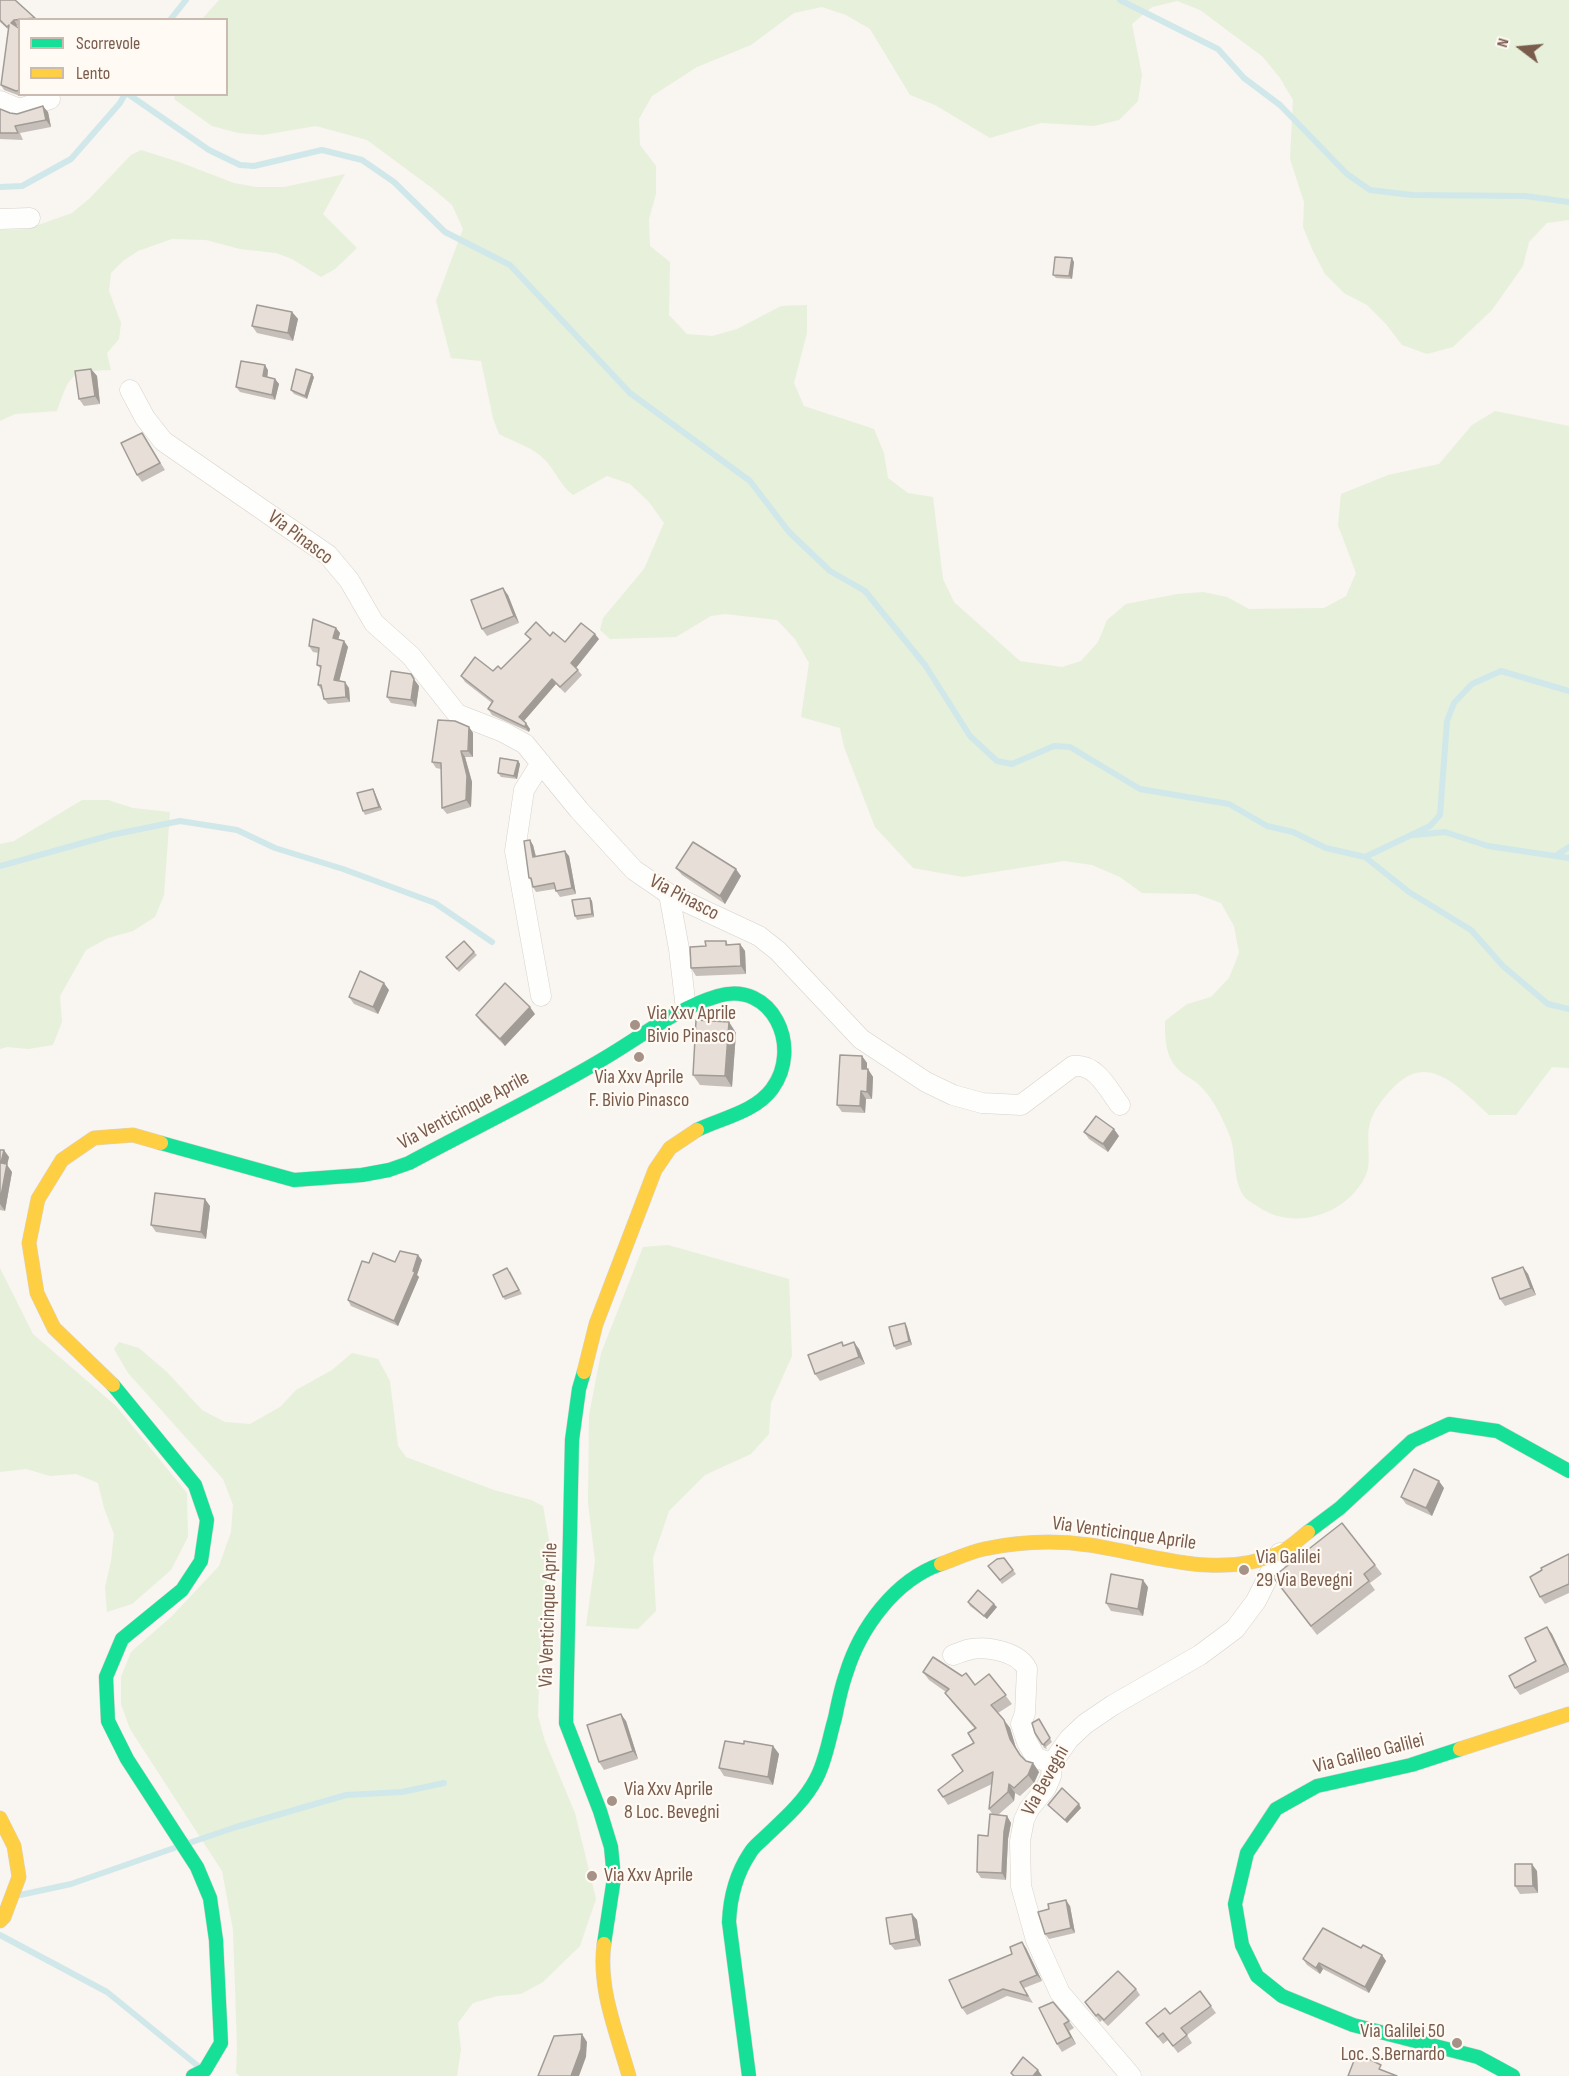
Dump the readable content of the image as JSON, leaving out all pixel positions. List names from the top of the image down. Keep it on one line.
{"streets":{"main road":["Via Venticinque Aprile","Via Galileo Galilei"],"street":["Via Pinasco","Via Bevegni"]},"crossings":[["Via Venticinque Aprile","Via Bevegni"]],"places":["Via Xxv Aprile Bivio Pinasco","Via Xxv Aprile F. Bivio Pinasco","Via Galilei 29 Via Bevegni","Via Xxv Aprile 8 Loc. Bevegni","Via Xxv Aprile","Via Galilei 50 Loc. S.Bernardo"],"legend":["Scorrevole","Lento"],"north":"left"}
